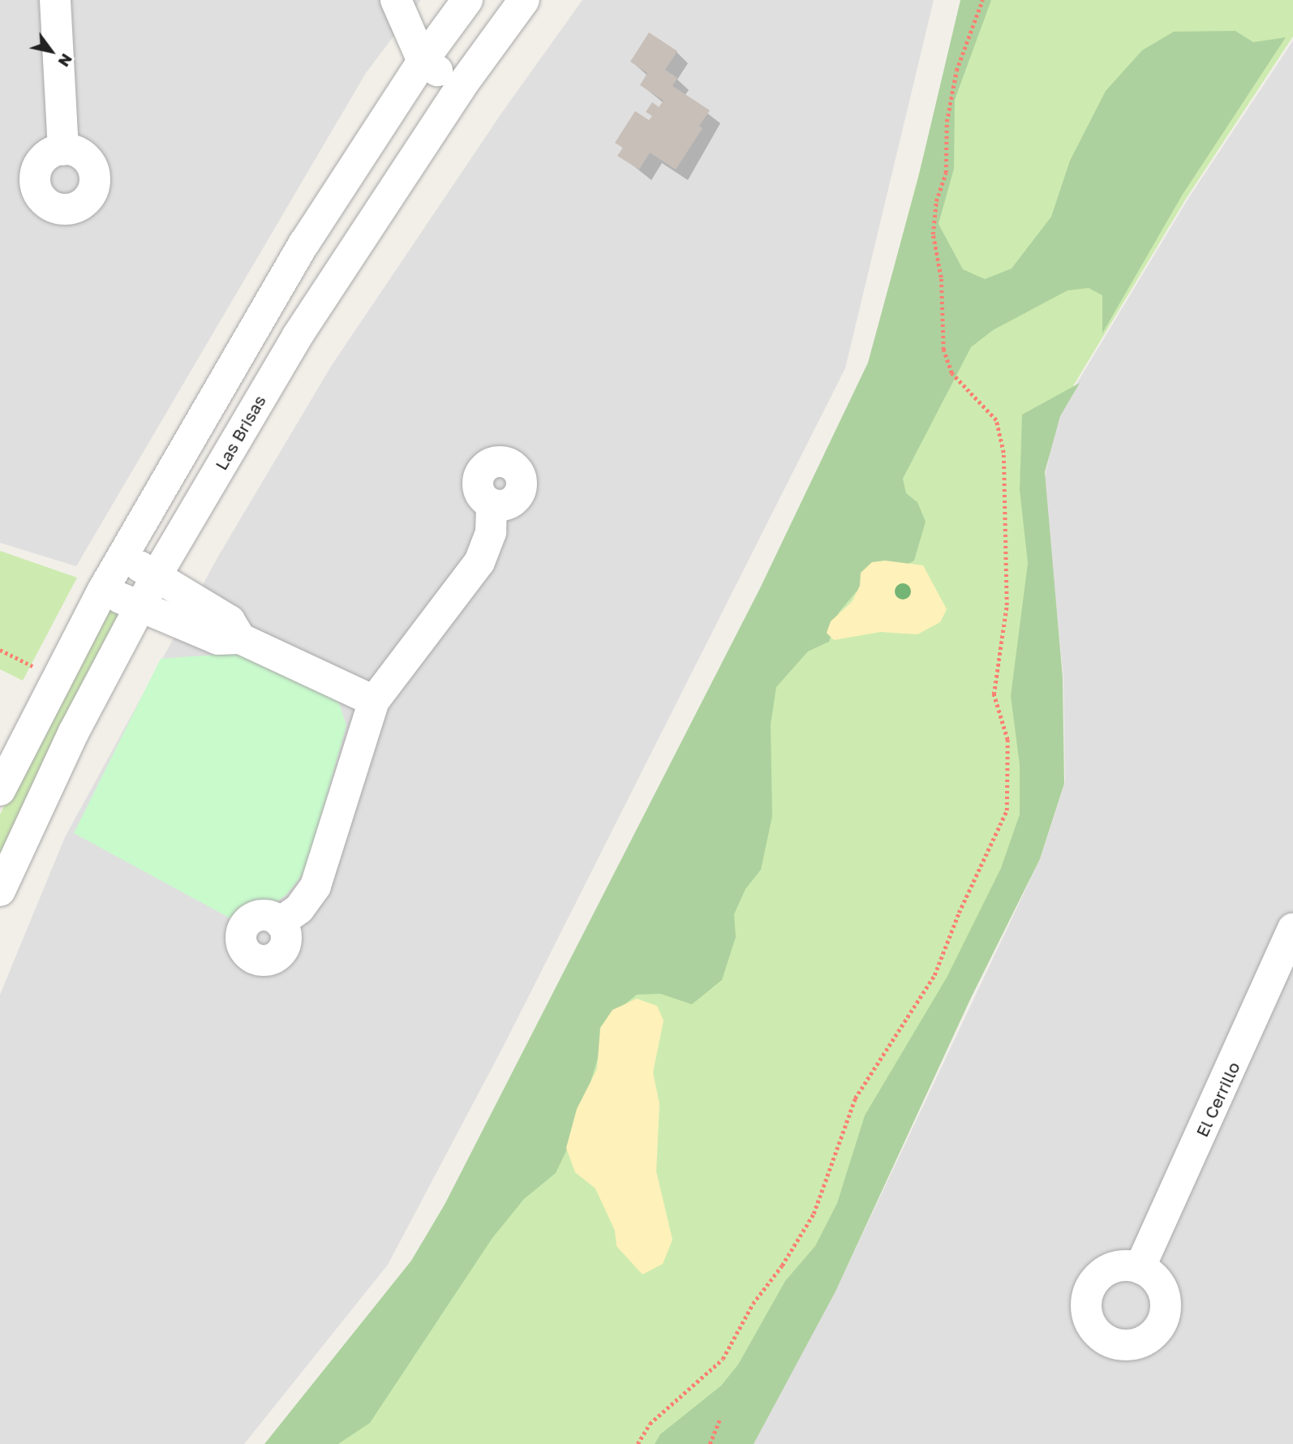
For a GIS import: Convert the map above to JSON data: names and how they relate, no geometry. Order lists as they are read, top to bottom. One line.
{"streets":{"street":["Las Brisas","El Cerrillo"]},"north":"bottom right"}
